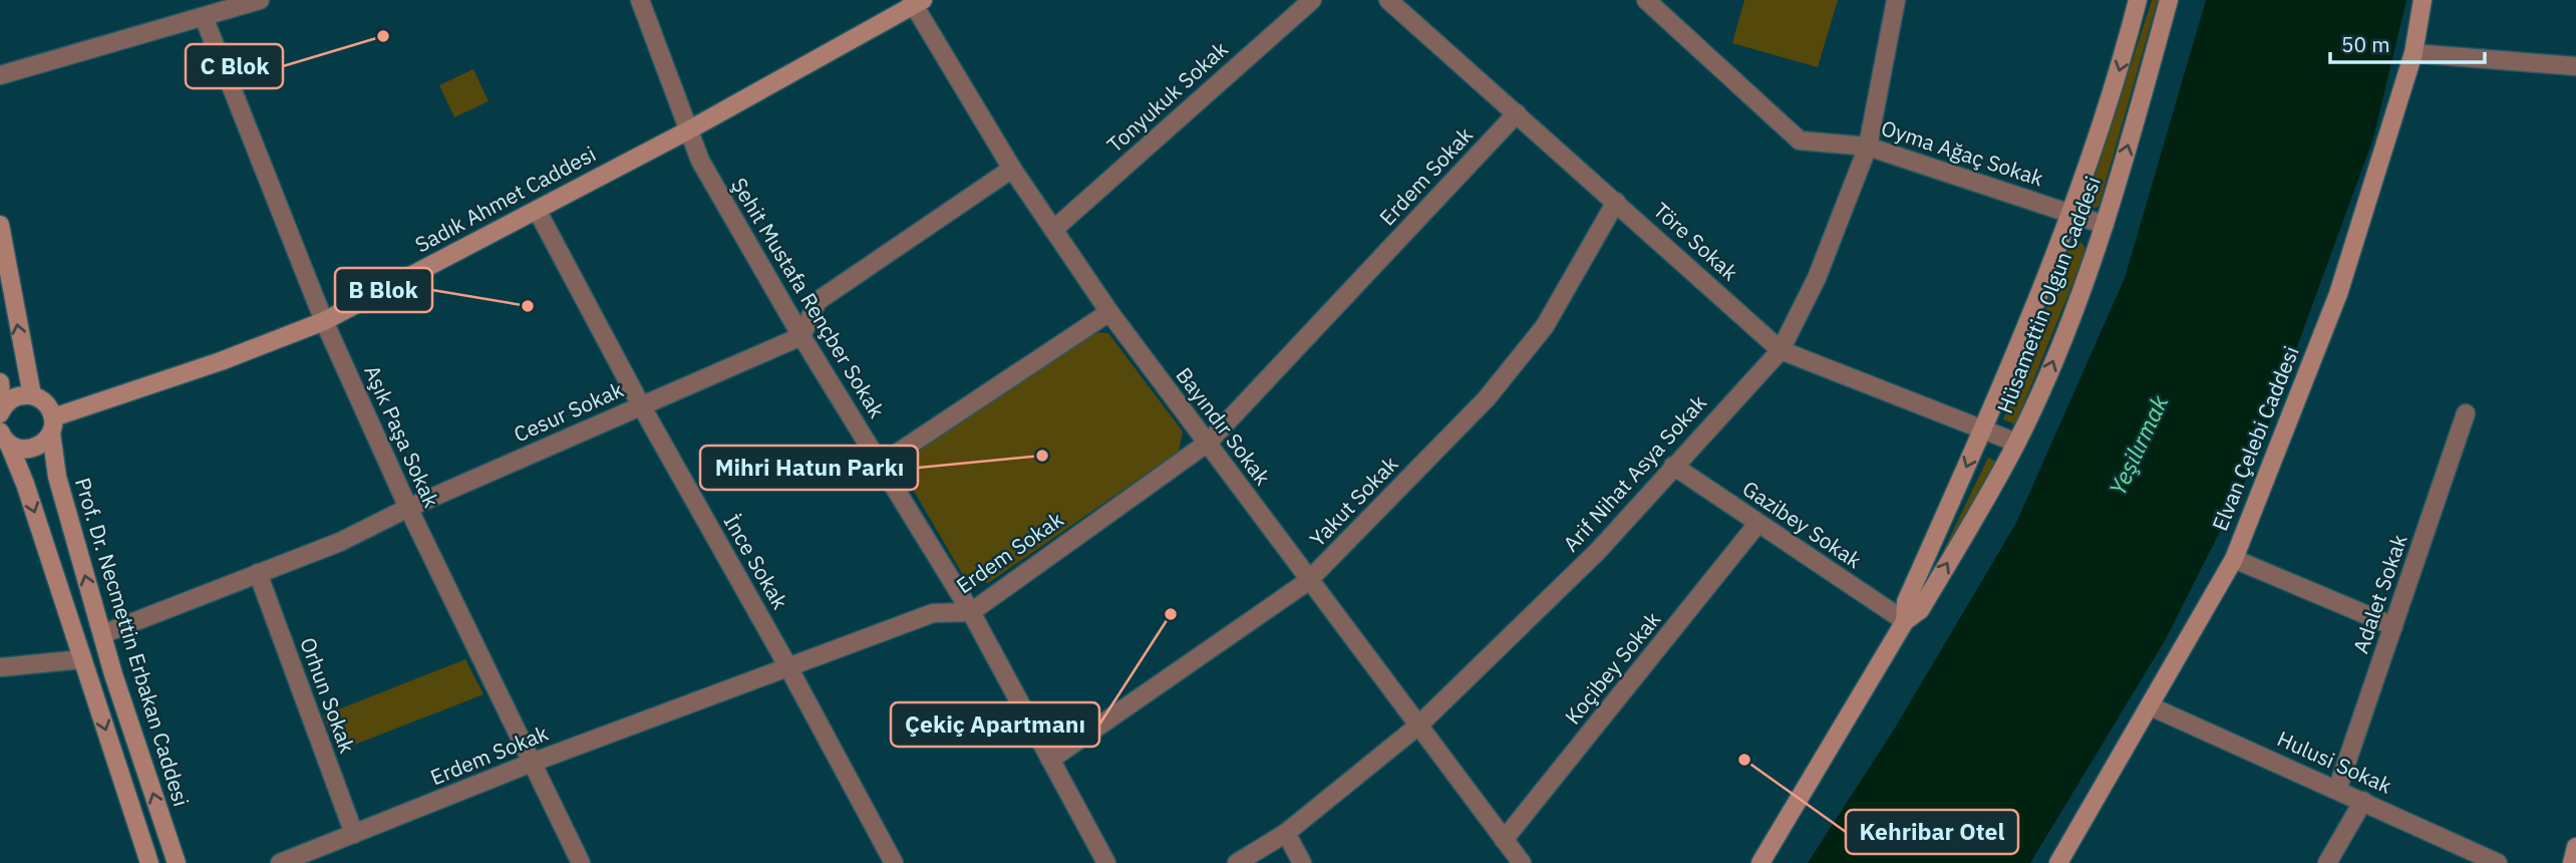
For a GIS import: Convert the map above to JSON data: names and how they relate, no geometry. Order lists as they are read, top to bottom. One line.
{"streets":{"street":["Tonyukuk Sokak","Oyma Ağaç Sokak","Erdem Sokak","Sadık Ahmet Caddesi","Töre Sokak","Hüsamettin Olgun Caddesi","Şehit Mustafa Rençber Sokak","Cesur Sokak","Bayındır Sokak","Aşık Paşa Sokak","Elvan Çelebi Caddesi","Arif Nihat Asya Sokak","Yakut Sokak","Gazibey Sokak","İnce Sokak","Adalet Sokak","Prof. Dr. Necmettin Erbakan Caddesi","Koçibey Sokak","Orhun Sokak","Hulusi Sokak"]},"crossings":[["Tonyukuk Sokak","Bayındır Sokak"],["Oyma Ağaç Sokak","Hüsamettin Olgun Caddesi"],["Oyma Ağaç Sokak","Arif Nihat Asya Sokak"],["Erdem Sokak","Töre Sokak"],["Erdem Sokak","Şehit Mustafa Rençber Sokak"],["Erdem Sokak","Bayındır Sokak"],["Erdem Sokak","Aşık Paşa Sokak"],["Erdem Sokak","İnce Sokak"],["Erdem Sokak","Orhun Sokak"],["Sadık Ahmet Caddesi","Şehit Mustafa Rençber Sokak"],["Sadık Ahmet Caddesi","Bayındır Sokak"],["Sadık Ahmet Caddesi","Aşık Paşa Sokak"],["Sadık Ahmet Caddesi","İnce Sokak"],["Sadık Ahmet Caddesi","Prof. Dr. Necmettin Erbakan Caddesi"],["Töre Sokak","Hüsamettin Olgun Caddesi"],["Töre Sokak","Arif Nihat Asya Sokak"],["Töre Sokak","Yakut Sokak"],["Hüsamettin Olgun Caddesi","Gazibey Sokak"],["Şehit Mustafa Rençber Sokak","Cesur Sokak"],["Şehit Mustafa Rençber Sokak","Yakut Sokak"],["Cesur Sokak","Aşık Paşa Sokak"],["Cesur Sokak","İnce Sokak"],["Cesur Sokak","Prof. Dr. Necmettin Erbakan Caddesi"],["Cesur Sokak","Orhun Sokak"],["Bayındır Sokak","Arif Nihat Asya Sokak"],["Bayındır Sokak","Yakut Sokak"],["Bayındır Sokak","Koçibey Sokak"],["Elvan Çelebi Caddesi","Hulusi Sokak"],["Arif Nihat Asya Sokak","Gazibey Sokak"],["Gazibey Sokak","Koçibey Sokak"],["Adalet Sokak","Hulusi Sokak"]],"water":["Yeşilırmak"],"places":["C Blok","B Blok","Mihri Hatun Parkı","Çekiç Apartmanı","Kehribar Otel"],"scale_bar":"50 m"}
